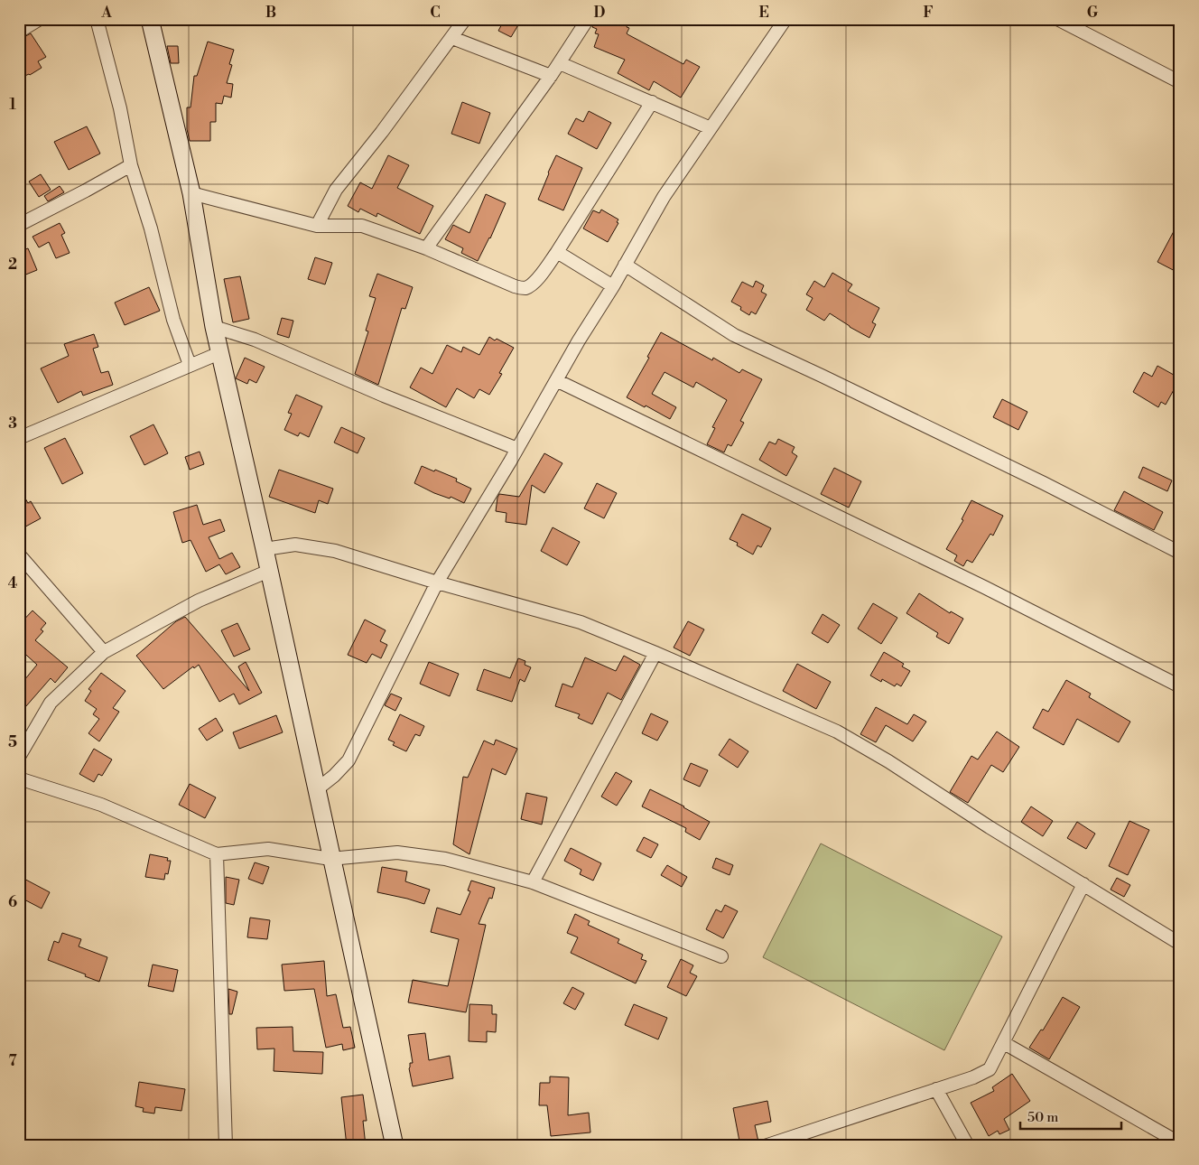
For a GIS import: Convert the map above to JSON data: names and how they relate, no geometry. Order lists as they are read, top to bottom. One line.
{"scale_bar":"50 m","grid":{"columns":["A","B","C","D","E","F","G"],"rows":["1","2","3","4","5","6","7"]}}
